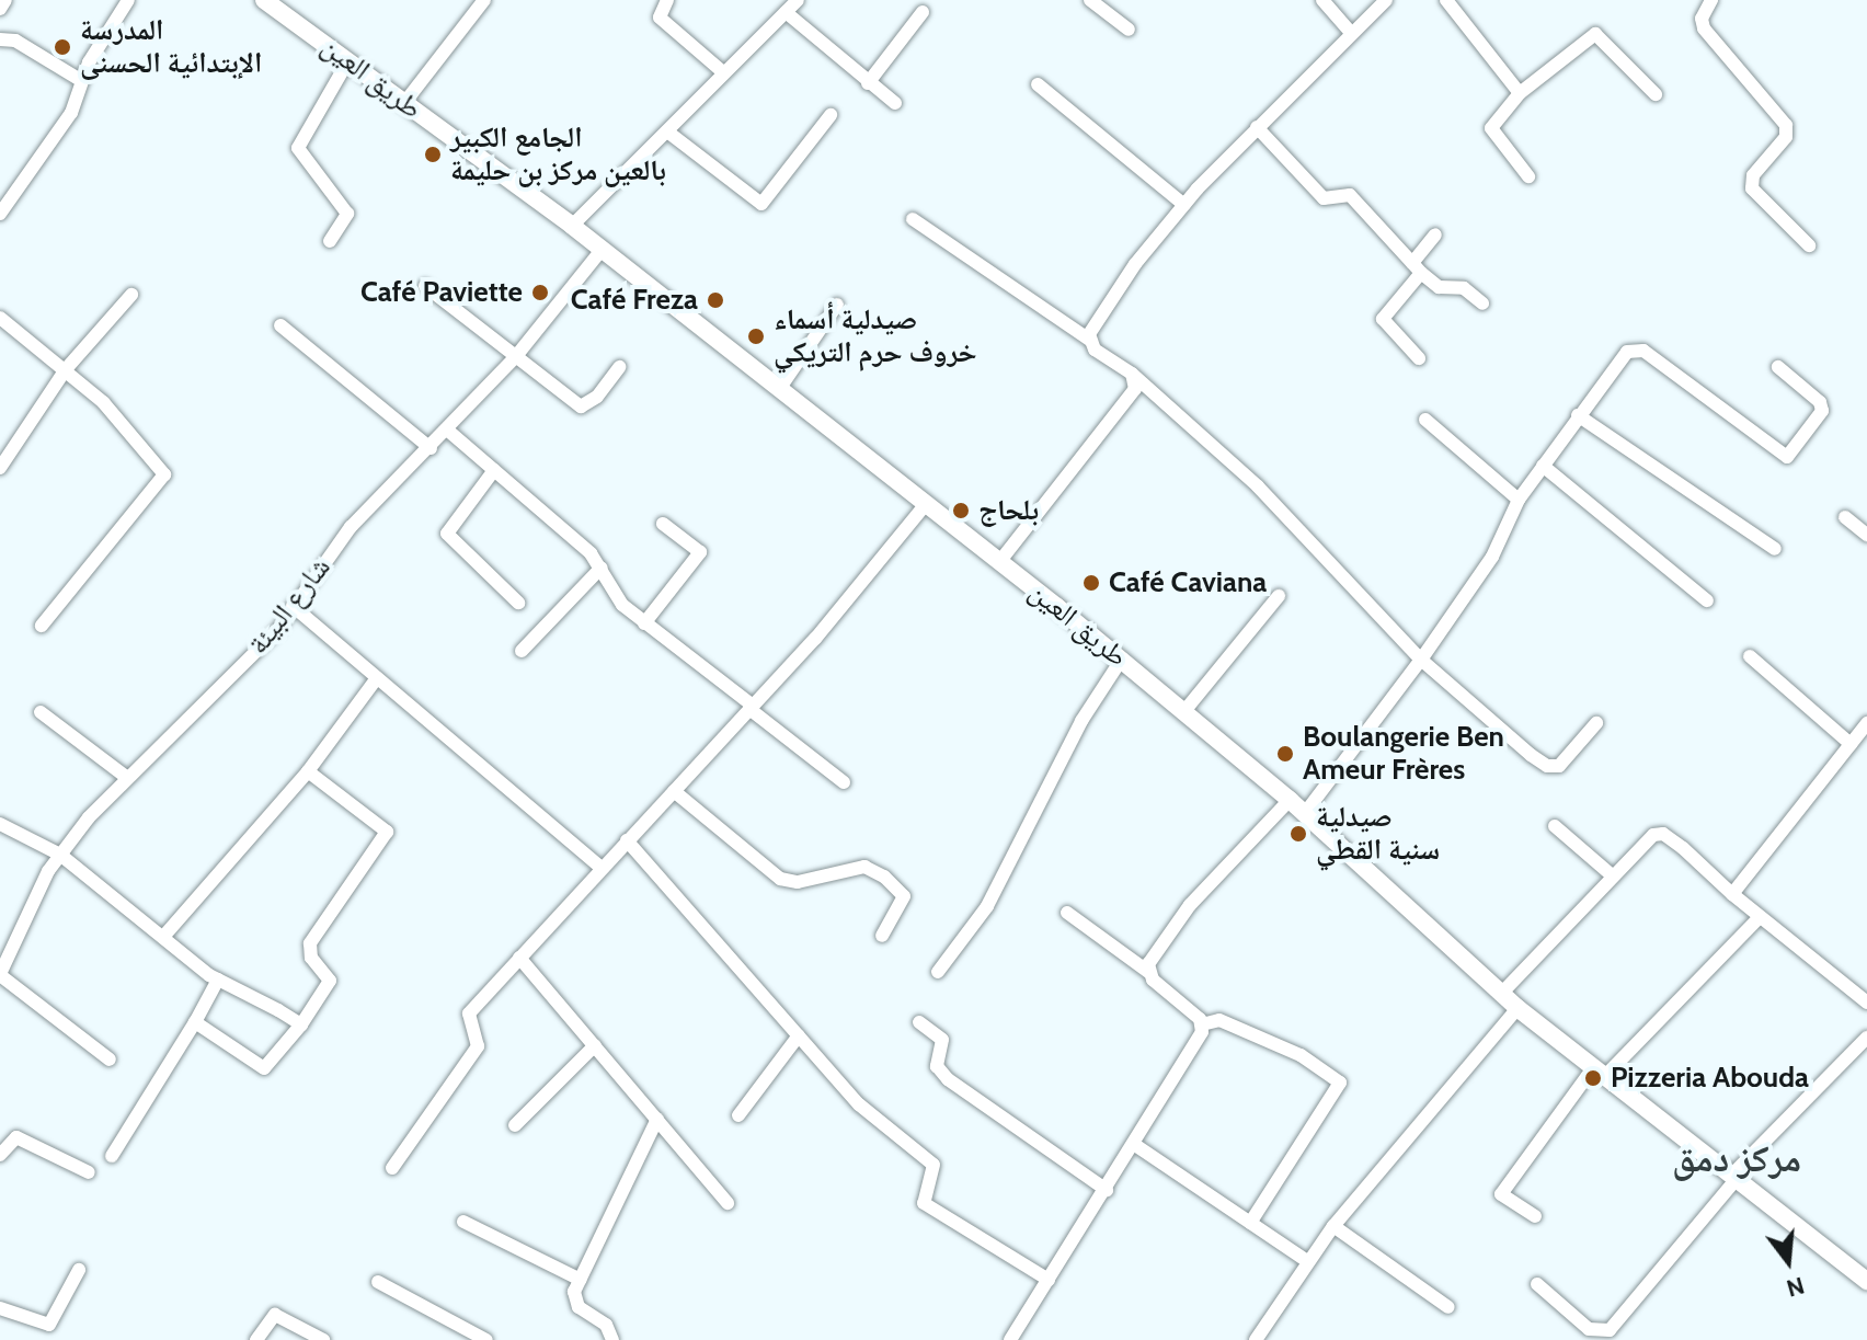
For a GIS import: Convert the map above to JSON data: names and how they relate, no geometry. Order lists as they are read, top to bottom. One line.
{"streets":{"main road":["طريق العين"],"street":["شارع البيئة"]},"crossings":[["طريق العين","شارع البيئة"]],"districts":["مركز دمق"],"places":["المدرسة الإبتدائية الحسنى","الجامع الكبير بالعين مركز بن حليمة","Café Paviette","Café Freza","صيدلية أسماء خروف حرم التريكي","بلحاج","Café Caviana","Boulangerie Ben Ameur Frères","صيدلية سنية القطي","Pizzeria Abouda"],"north":"bottom"}
